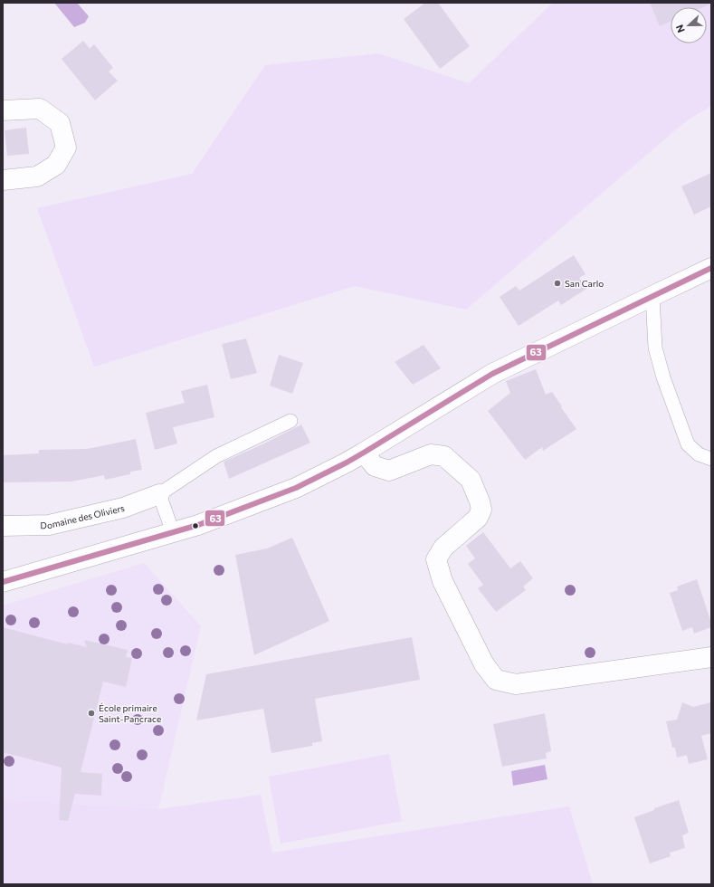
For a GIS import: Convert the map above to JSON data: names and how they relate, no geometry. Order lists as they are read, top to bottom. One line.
{"streets":{"street":["Domaine des Oliviers"]},"places":["San Carlo","École primaire Saint-Pancrace"],"lines":["transit line 63"],"north":"left"}
